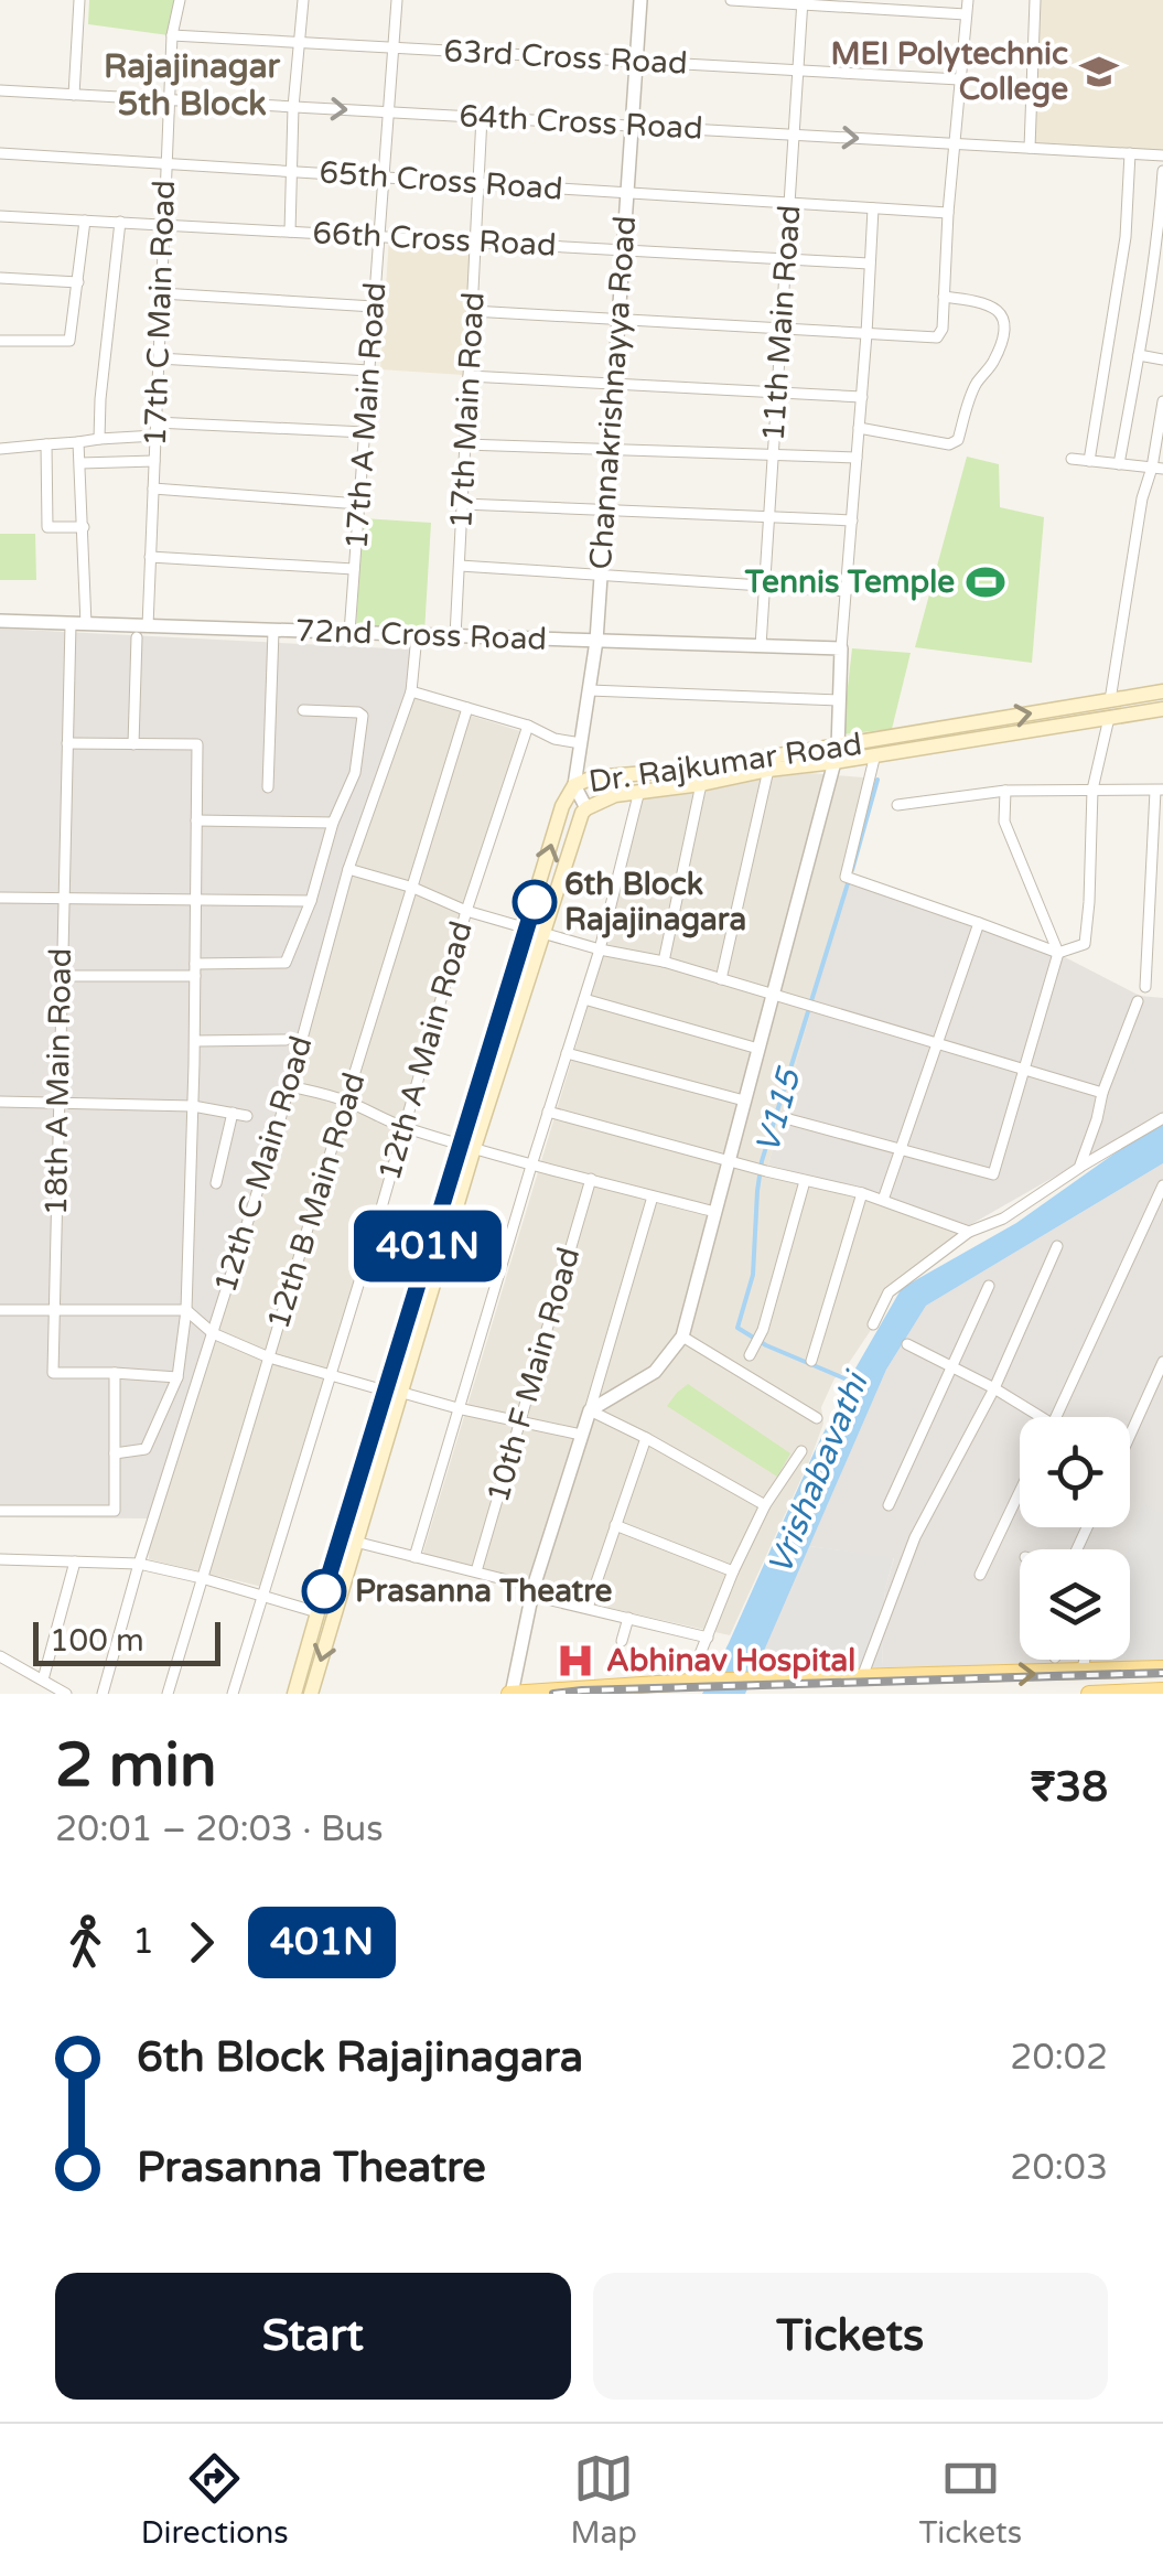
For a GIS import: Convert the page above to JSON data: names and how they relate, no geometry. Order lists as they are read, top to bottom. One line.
{"streets":{"main road":["Dr. Rajkumar Road"],"street":["63rd Cross Road","64th Cross Road","65th Cross Road","66th Cross Road","17th C Main Road","11th Main Road","Channakrishnayya Road","17th Main Road","17th A Main Road","72nd Cross Road","12th A Main Road","18th A Main Road","12th C Main Road","12th B Main Road","10th F Main Road"]},"crossings":[["63rd Cross Road","17th C Main Road"],["63rd Cross Road","11th Main Road"],["63rd Cross Road","Channakrishnayya Road"],["63rd Cross Road","17th A Main Road"],["64th Cross Road","17th C Main Road"],["64th Cross Road","11th Main Road"],["64th Cross Road","Channakrishnayya Road"],["64th Cross Road","17th Main Road"],["64th Cross Road","17th A Main Road"],["65th Cross Road","17th C Main Road"],["65th Cross Road","11th Main Road"],["65th Cross Road","Channakrishnayya Road"],["65th Cross Road","17th Main Road"],["65th Cross Road","17th A Main Road"],["66th Cross Road","17th C Main Road"],["66th Cross Road","11th Main Road"],["66th Cross Road","Channakrishnayya Road"],["66th Cross Road","17th Main Road"],["66th Cross Road","17th A Main Road"],["17th C Main Road","72nd Cross Road"],["11th Main Road","72nd Cross Road"],["Channakrishnayya Road","72nd Cross Road"],["Channakrishnayya Road","Dr. Rajkumar Road"],["17th Main Road","72nd Cross Road"],["17th A Main Road","72nd Cross Road"],["72nd Cross Road","18th A Main Road"],["72nd Cross Road","12th C Main Road"]],"districts":["Rajajinagar 5th Block"],"water":["V115","Vrishabavathi"],"places":{"school or university":["MEI Polytechnic College"],"sports":["Tennis Temple"],"other":["6th Block Rajajinagara","Prasanna Theatre"],"hospital":["Abhinav Hospital"]},"lines":["bus line 401N"],"scale_bar":"100 m","page":{"on_map":"401N","scale":"100 m","heading":["2 min","20:01 – 20:03 · Bus","₹38"],"legs":["1","401N"],"list":[{"name":"6th Block Rajajinagara","value":"20:02"},{"name":"Prasanna Theatre","value":"20:03"}],"buttons":["Start","Tickets"],"tabs":["Directions","Map","Tickets"]}}
